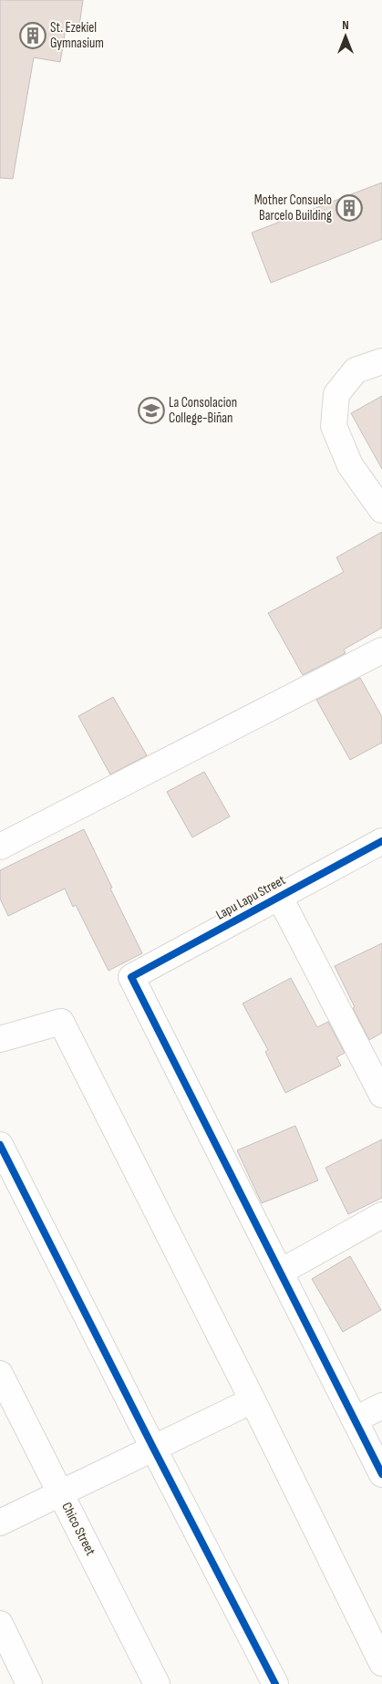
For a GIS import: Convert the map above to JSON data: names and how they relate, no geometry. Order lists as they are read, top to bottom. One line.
{"streets":{"street":["Lapu Lapu Street","Chico Street"]},"places":{"building":["St. Ezekiel Gymnasium","Mother Consuelo Barcelo Building"],"school or university":["La Consolacion College-Biñan"]},"north":"top"}
